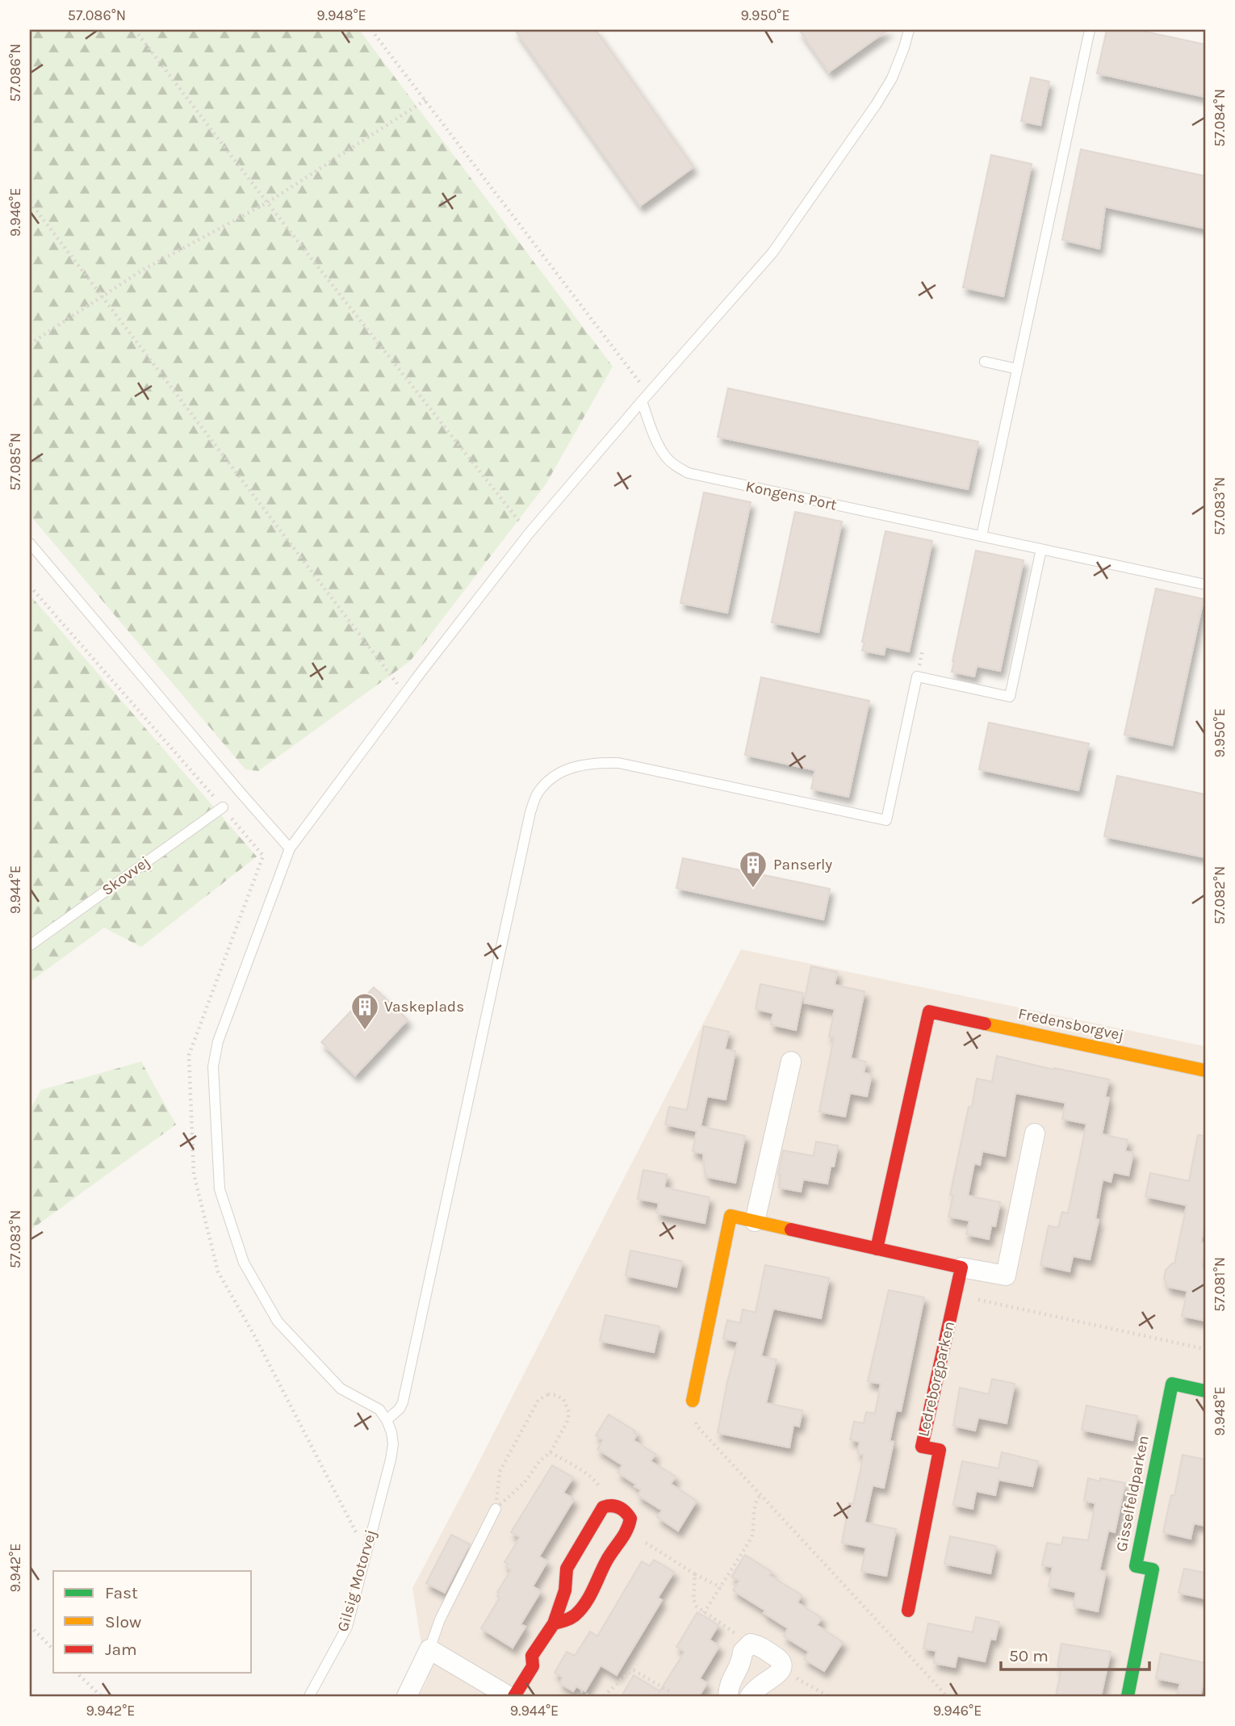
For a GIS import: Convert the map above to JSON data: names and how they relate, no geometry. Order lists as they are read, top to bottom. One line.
{"streets":{"street":["Fredensborgvej","Ledreborgparken","Gisselfeldparken"],"lane":["Kongens Port","Skovvej","Gilsig Motorvej"]},"places":{"building":["Panserly","Vaskeplads"]},"legend":["Fast","Slow","Jam"],"scale_bar":"50 m","coordinates":["57.086°N","9.948°E","9.950°E","57.084°N","9.946°E","57.085°N","57.083°N","9.944°E","57.082°N","57.081°N","9.942°E"]}
